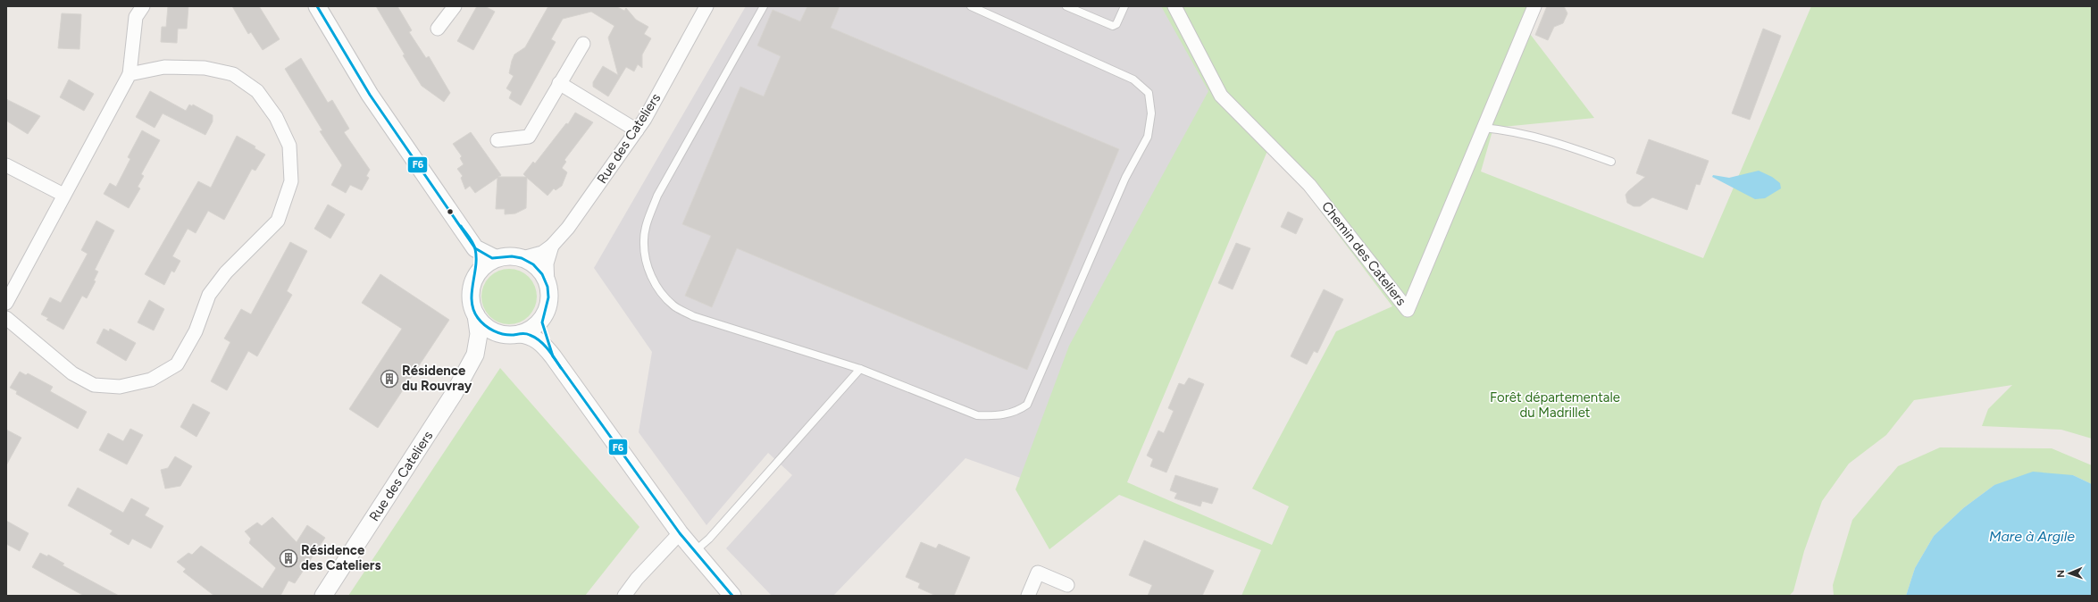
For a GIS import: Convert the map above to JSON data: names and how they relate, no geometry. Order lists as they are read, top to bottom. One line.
{"streets":{"street":["Rue des Cateliers","Chemin des Cateliers"]},"water":["Mare à Argile"],"parks":["Forêt départementale du Madrillet"],"places":{"building":["Résidence du Rouvray","Résidence des Cateliers"]},"lines":["transit line F6"],"north":"left"}
